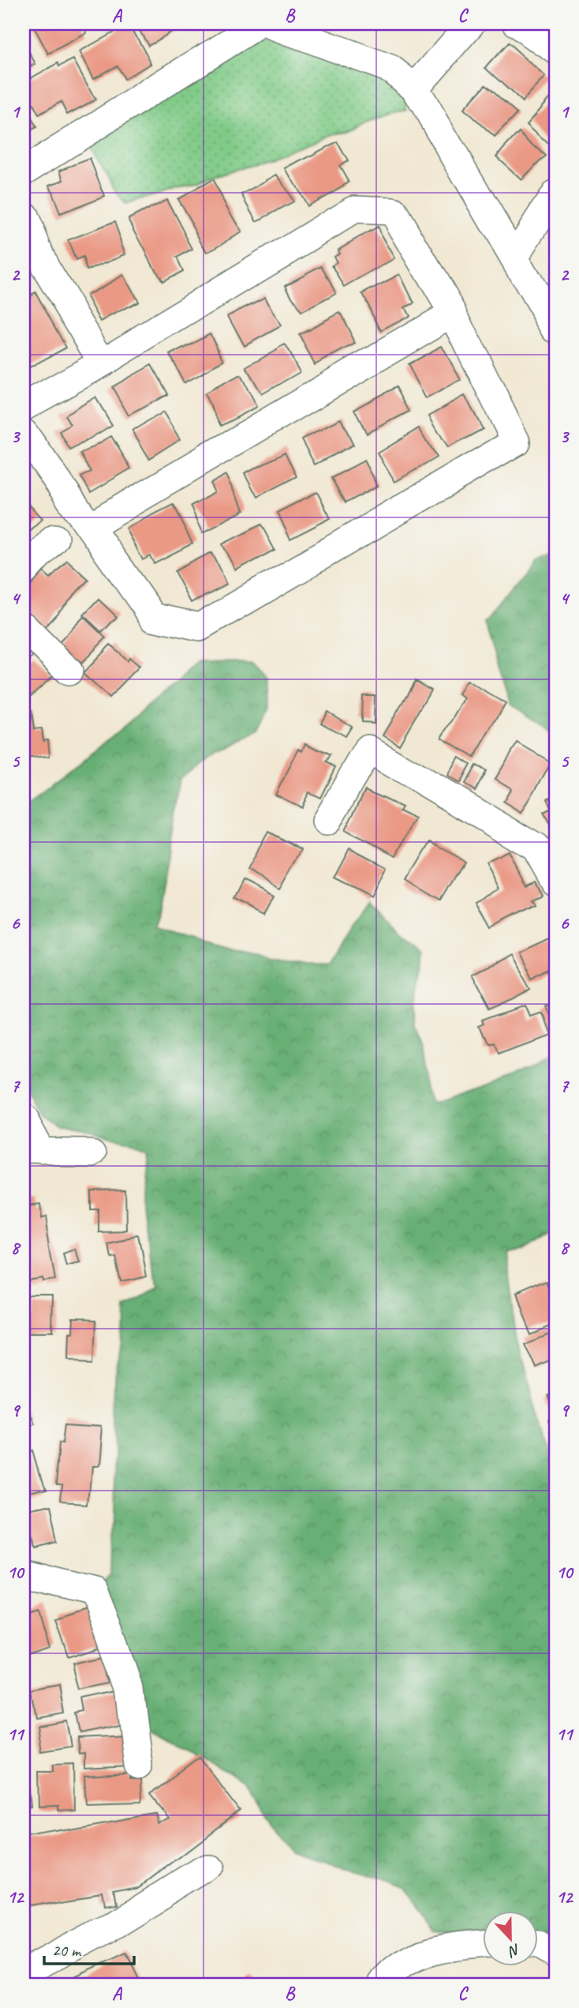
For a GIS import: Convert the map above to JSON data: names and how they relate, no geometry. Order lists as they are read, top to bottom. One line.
{"scale_bar":"20 m","north":"bottom","grid":{"columns":["A","B","C"],"rows":["1","2","3","4","5","6","7","8","9","10","11","12"]}}
